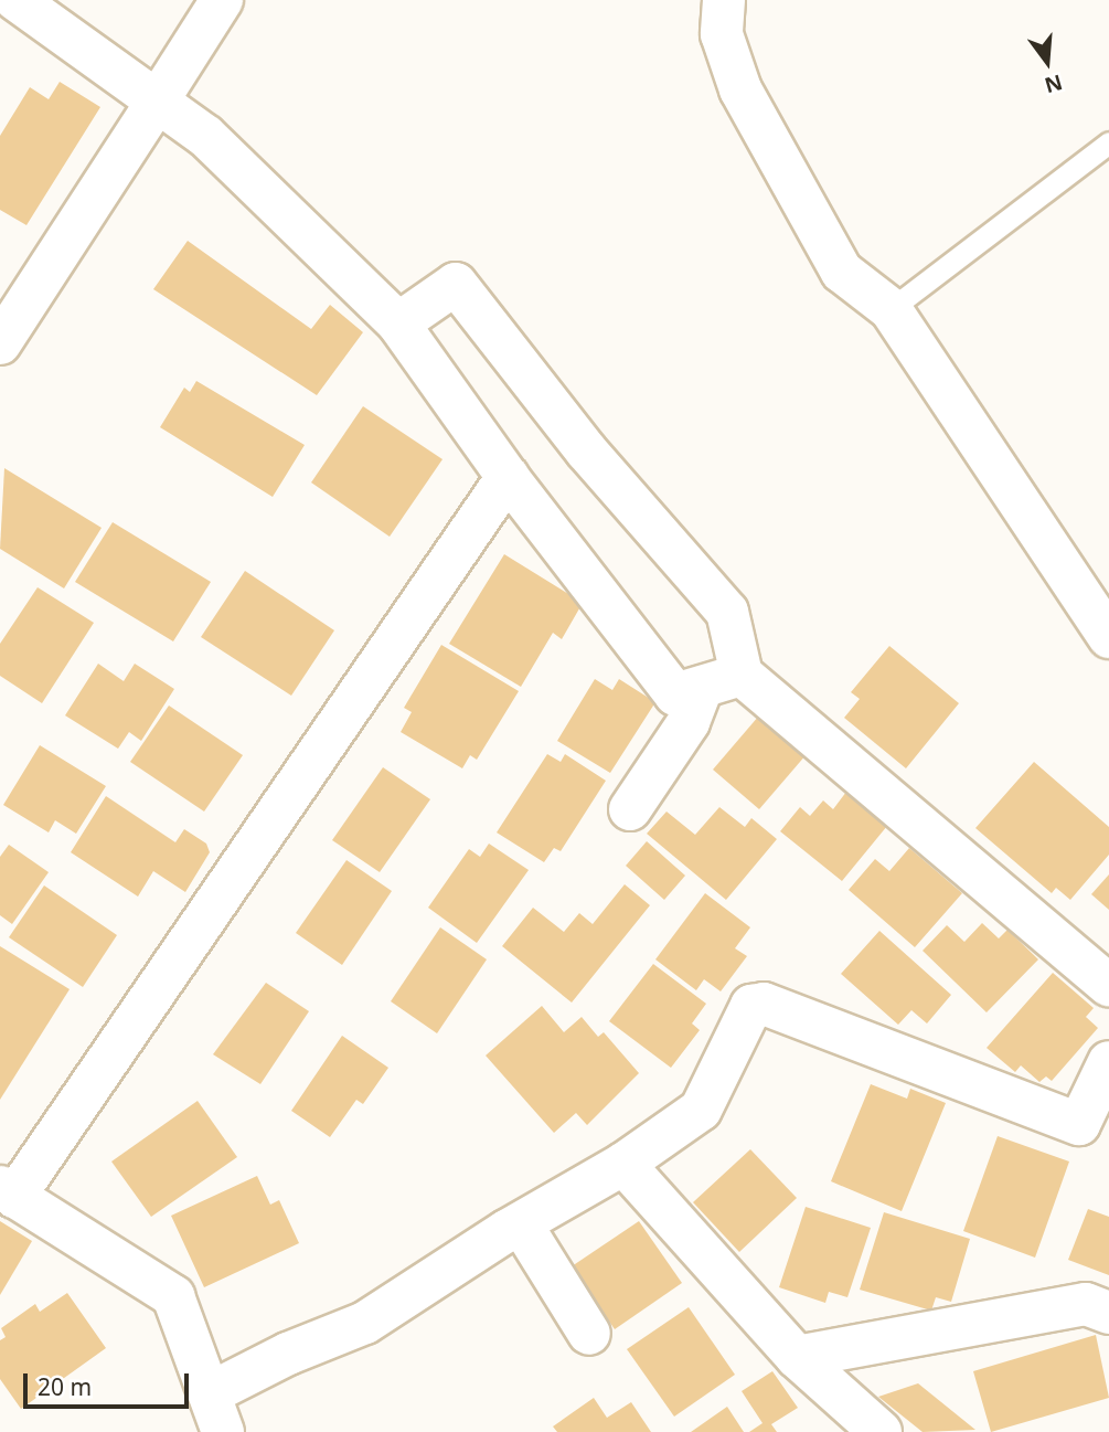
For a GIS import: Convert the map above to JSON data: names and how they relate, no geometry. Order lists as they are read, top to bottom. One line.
{"scale_bar":"20 m","north":"bottom"}
